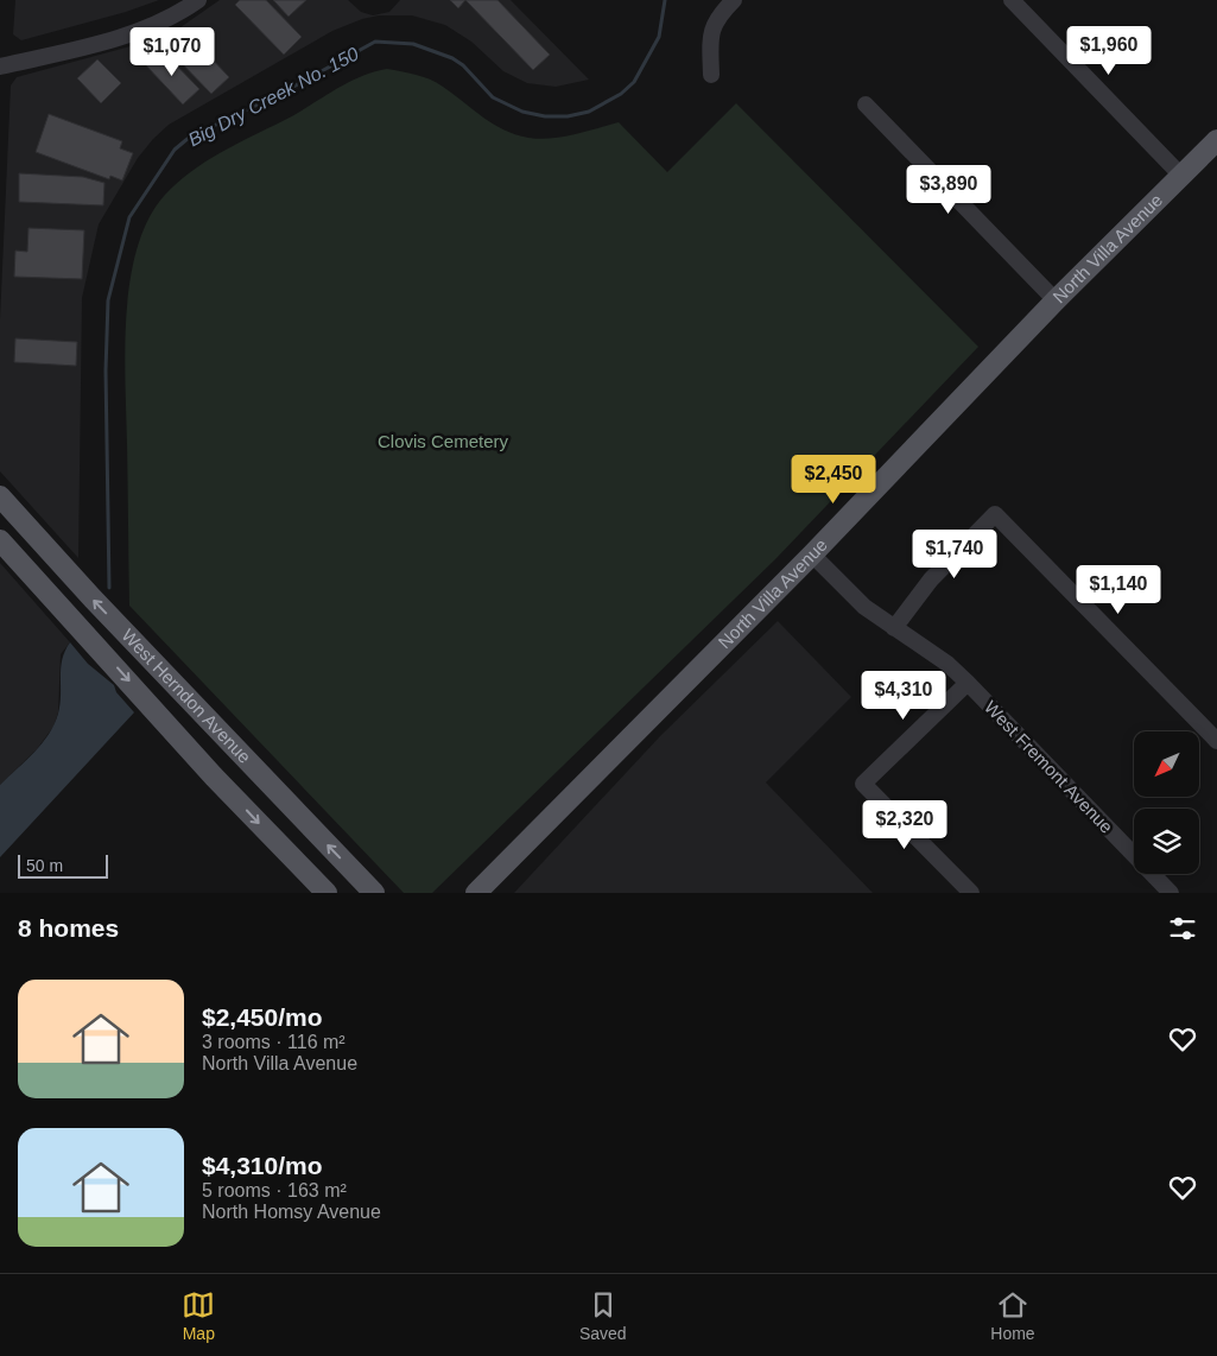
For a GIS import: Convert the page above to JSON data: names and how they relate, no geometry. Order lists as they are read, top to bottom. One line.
{"streets":{"main road":["North Villa Avenue","West Herndon Avenue"],"street":["West Fremont Avenue"]},"crossings":[["North Villa Avenue","West Fremont Avenue"]],"water":["Big Dry Creek No. 150"],"parks":["Clovis Cemetery"],"scale_bar":"50 m","north":"bottom left","page":{"price":["$1,960","$1,070","$3,890","$2,450","$1,740","$1,140","$4,310","$2,320"],"scale":"50 m","heading":"8 homes","list":[{"name":"$2,450/mo","note":"3 rooms · 116 m² · North Villa Avenue"},{"name":"$4,310/mo","note":"5 rooms · 163 m² · North Homsy Avenue"}],"tabs":["Map","Saved","Home"]}}
